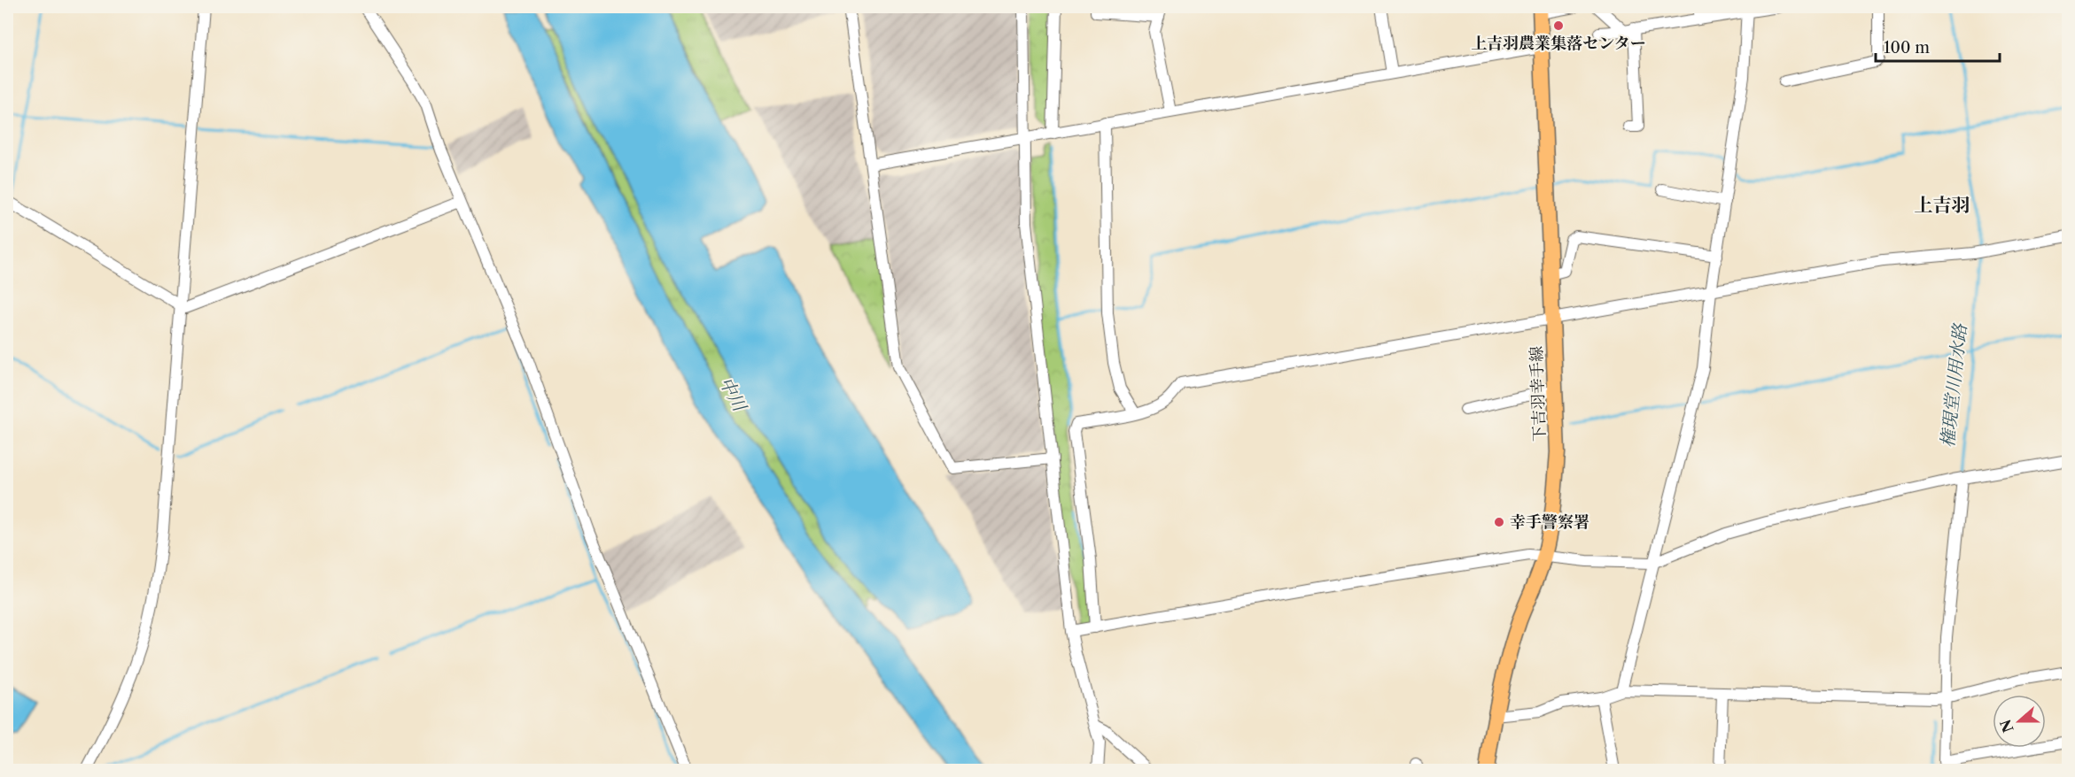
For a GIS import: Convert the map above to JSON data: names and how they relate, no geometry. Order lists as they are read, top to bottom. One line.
{"streets":{"main road":["下吉羽幸手線"]},"districts":["上吉羽"],"water":["権現堂川用水路","中川"],"places":["上吉羽農業集落センター","幸手警察署"],"scale_bar":"100 m","north":"left"}
